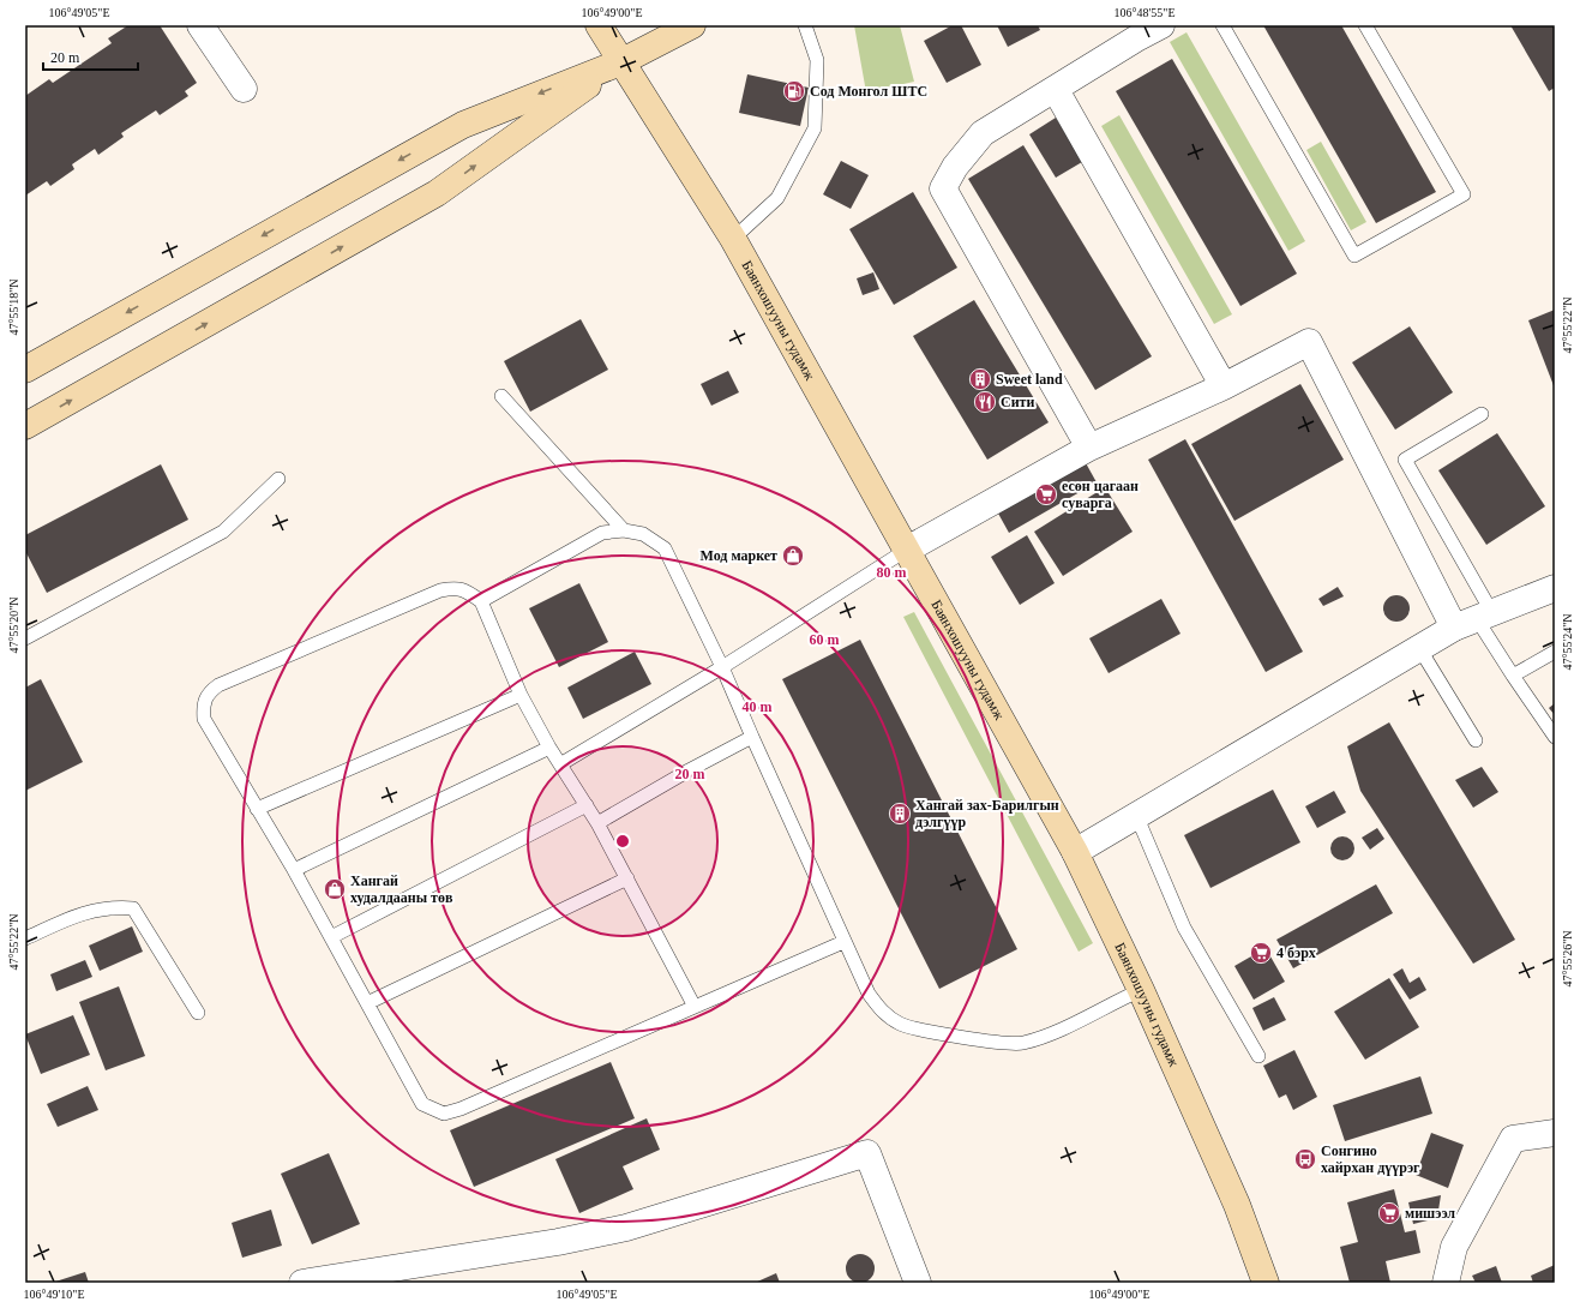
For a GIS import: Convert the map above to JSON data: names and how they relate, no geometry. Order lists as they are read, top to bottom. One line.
{"streets":{"main road":["Баянхошууны гудамж"]},"places":{"fuel station":["Сод Монгол ШТС"],"building":["Sweet land","Хангай зах-Барилгын дэлгүүр"],"restaurant":["Сити"],"supermarket":["есөн цагаан суварга","4 бэрх","мишээл"],"shop":["Мод маркет","Хангай худалдааны төв"],"bus stop":["Сонгино хайрхан дүүрэг"]},"scale_bar":"20 m","coordinates":["106°49'05\"E","106°49'00\"E","106°48'55\"E","47°55'18\"N","47°55'22\"N","47°55'20\"N","47°55'24\"N","47°55'26\"N","106°49'10\"E"],"rings":["80 m","60 m","40 m","20 m"]}
